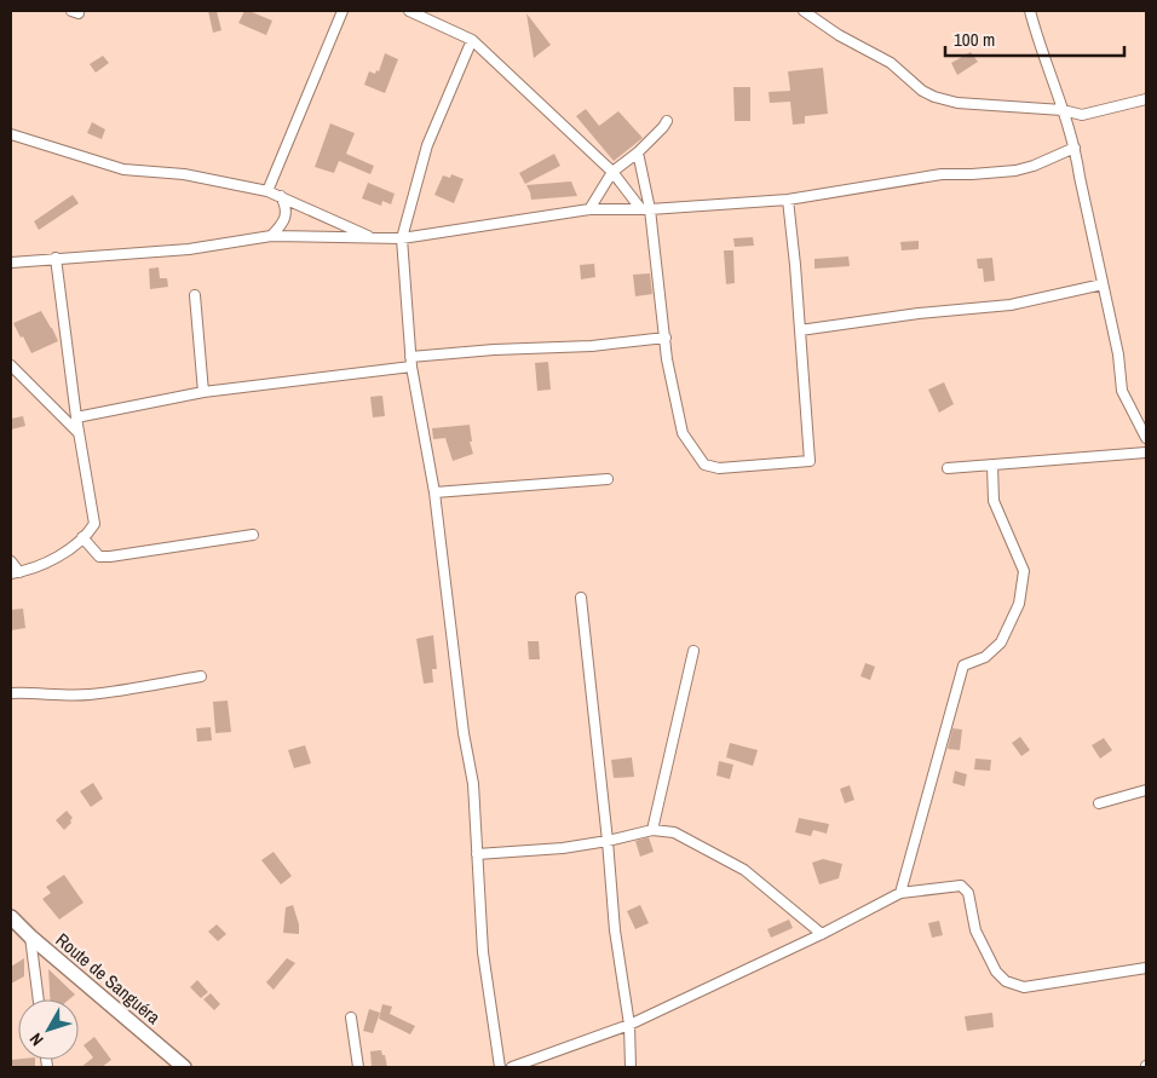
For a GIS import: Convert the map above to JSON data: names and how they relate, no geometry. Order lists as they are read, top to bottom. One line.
{"streets":{"street":["Route de Sanguéra"]},"scale_bar":"100 m","north":"bottom left"}
